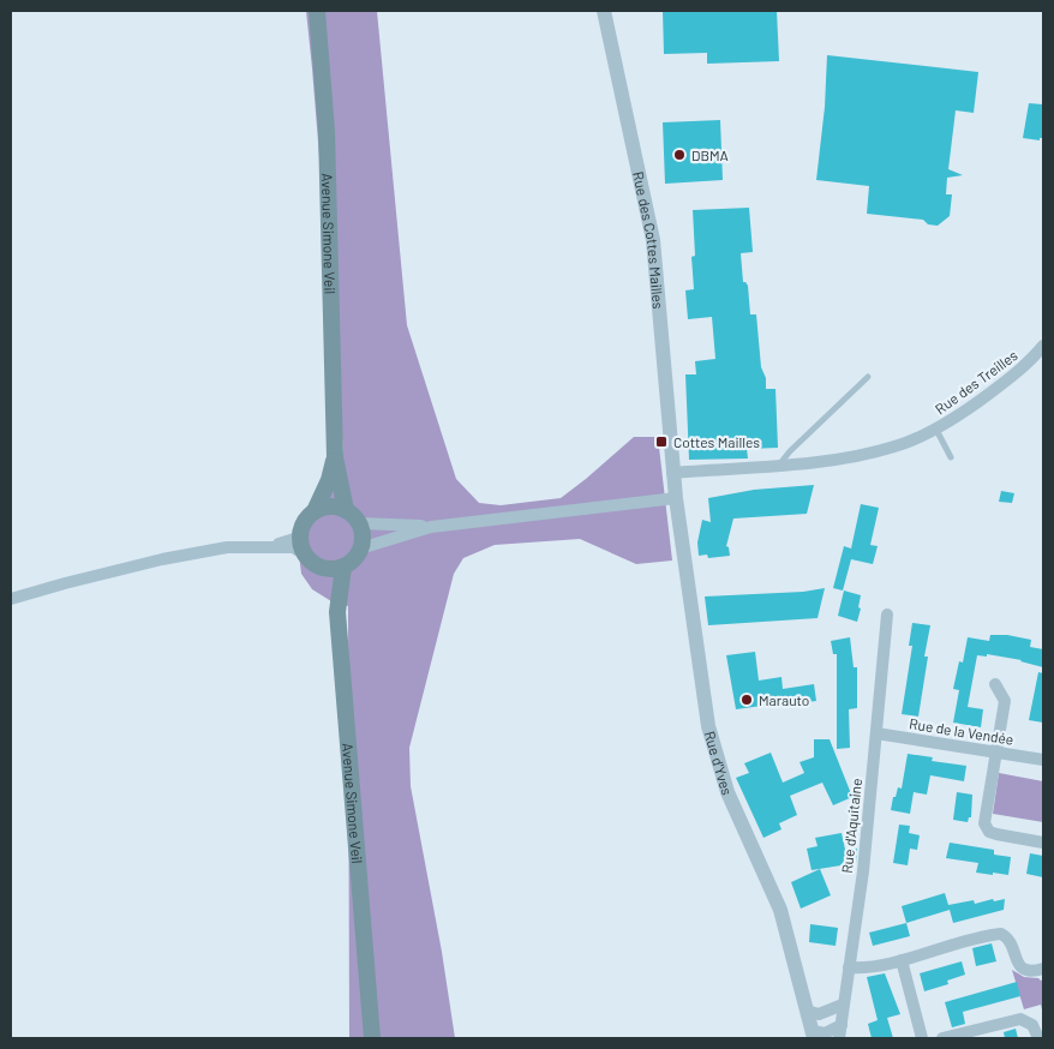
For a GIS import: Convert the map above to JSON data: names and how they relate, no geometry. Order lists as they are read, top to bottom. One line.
{"streets":{"main road":["Avenue Simone Veil"],"street":["Rue des Cottes Mailles","Rue des Treilles","Rue de la Vendée","Rue d'Yves","Rue d'Aquitaine"]},"crossings":[["Rue des Cottes Mailles","Rue des Treilles"],["Rue des Cottes Mailles","Rue d'Yves"],["Rue des Treilles","Rue d'Yves"],["Rue de la Vendée","Rue d'Aquitaine"]],"places":{"other":["DBMA","Marauto"],"transit":["Cottes Mailles"]}}
